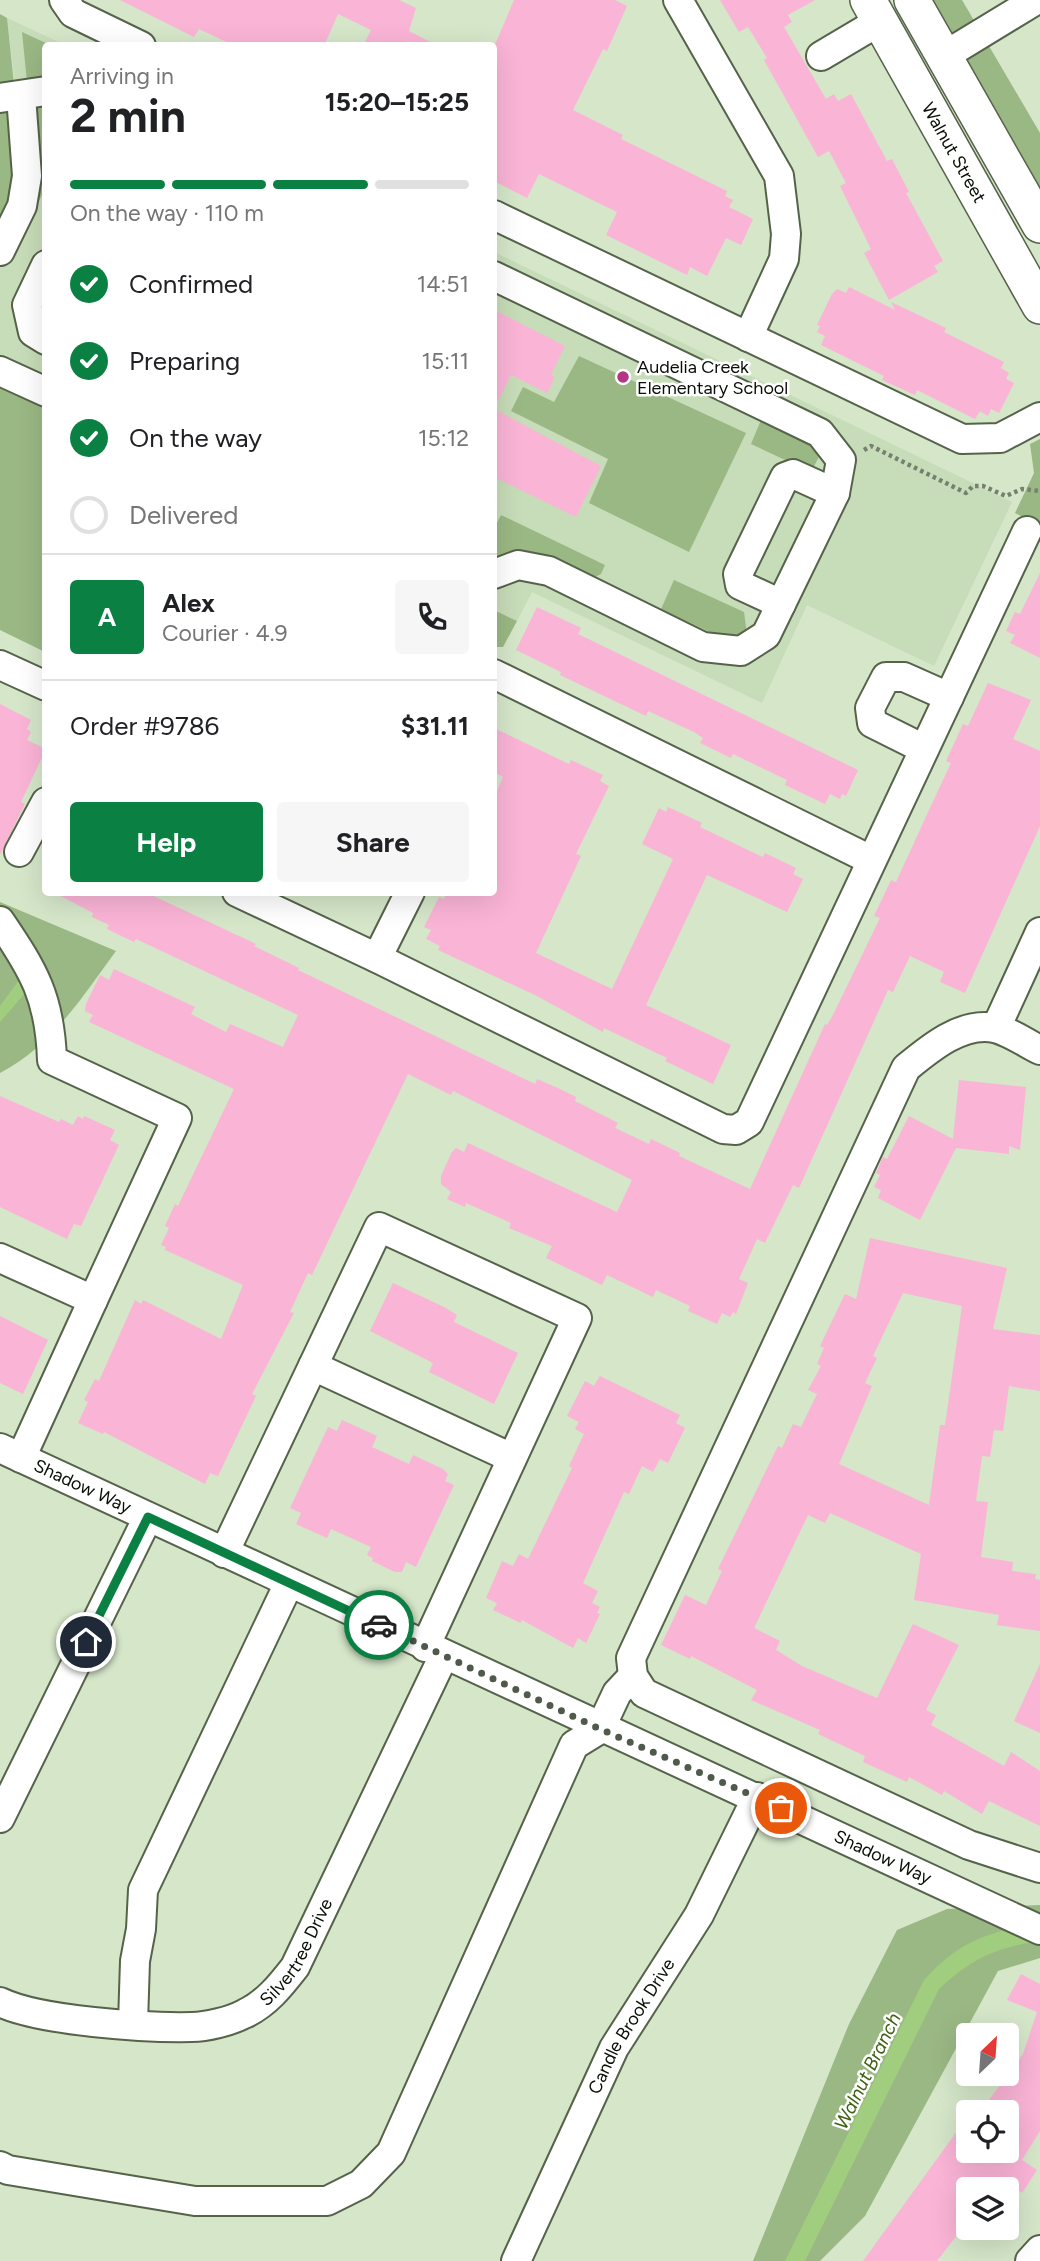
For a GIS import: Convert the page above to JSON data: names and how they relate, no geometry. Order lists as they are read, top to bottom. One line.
{"streets":{"main road":["Walnut Street"],"street":["Shadow Way","Silvertree Drive","Candle Brook Drive"]},"crossings":[["Shadow Way","Silvertree Drive"],["Shadow Way","Candle Brook Drive"]],"water":["Walnut Branch"],"places":["Audelia Creek Elementary School"],"north":"top right","page":{"heading":["2 min","Arriving in","15:20–15:25"],"panel":["Alex","Courier · 4.9","Order #9786","$31.11"],"bar":"On the way · 110 m","list":[["Confirmed","14:51"],["Preparing","15:11"],["On the way","15:12"],"Delivered"],"round":"A","buttons":["Help","Share"]}}
